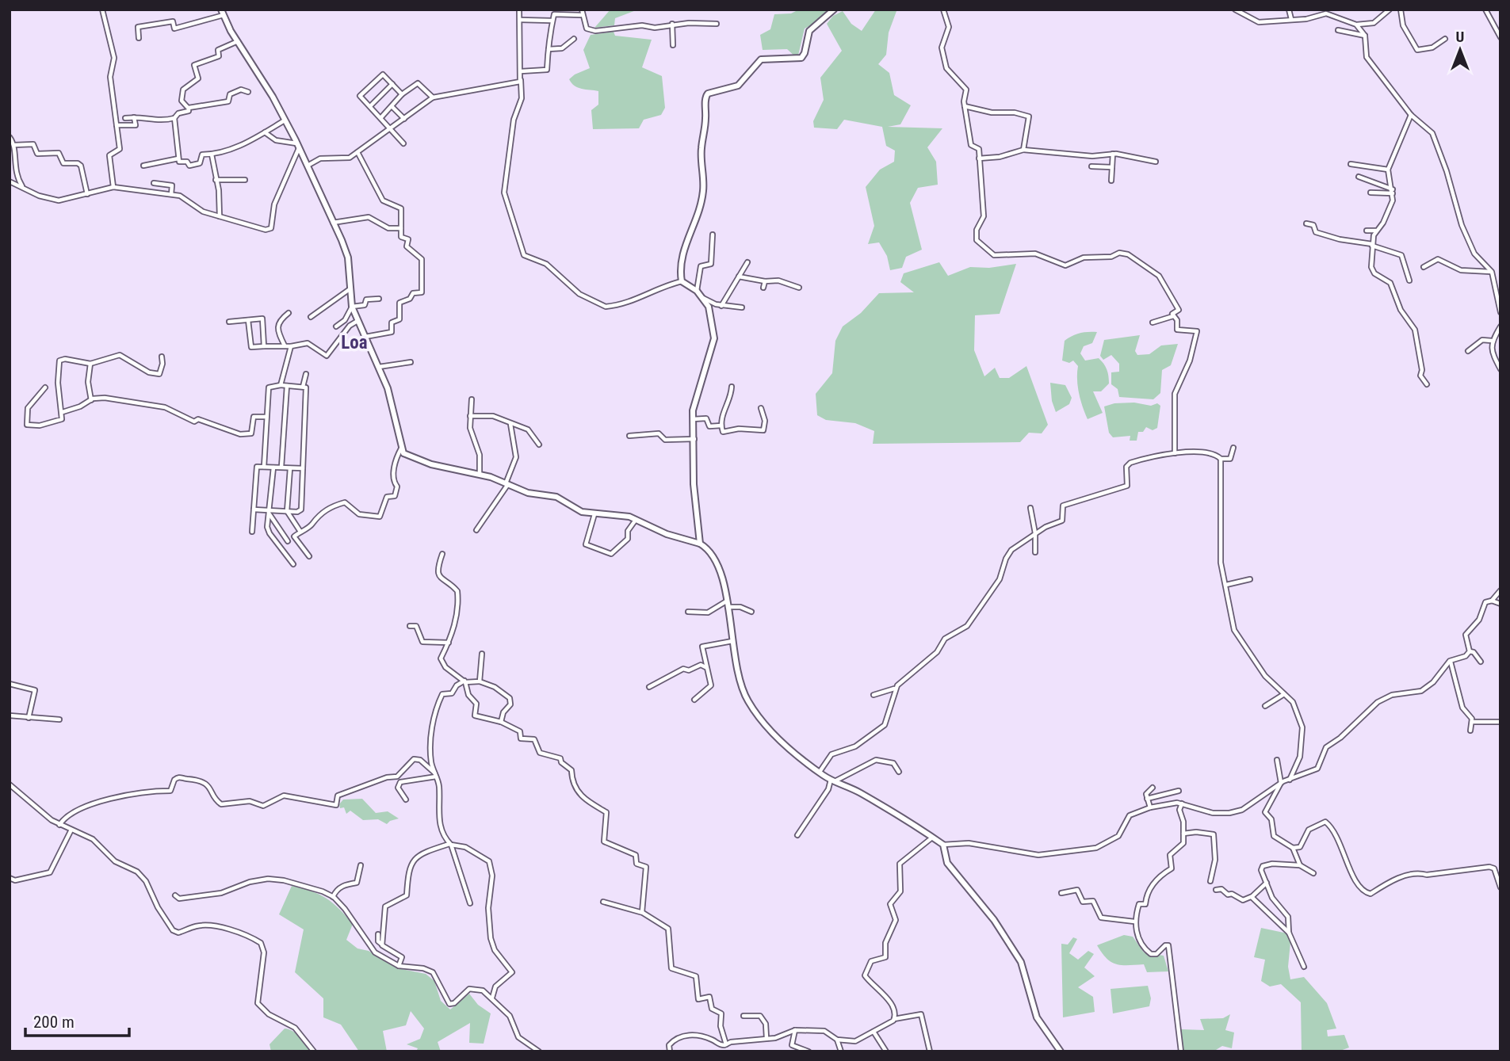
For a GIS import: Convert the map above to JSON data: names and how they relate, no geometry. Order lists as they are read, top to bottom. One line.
{"districts":["Loa"],"scale_bar":"200 m","north":"top"}
